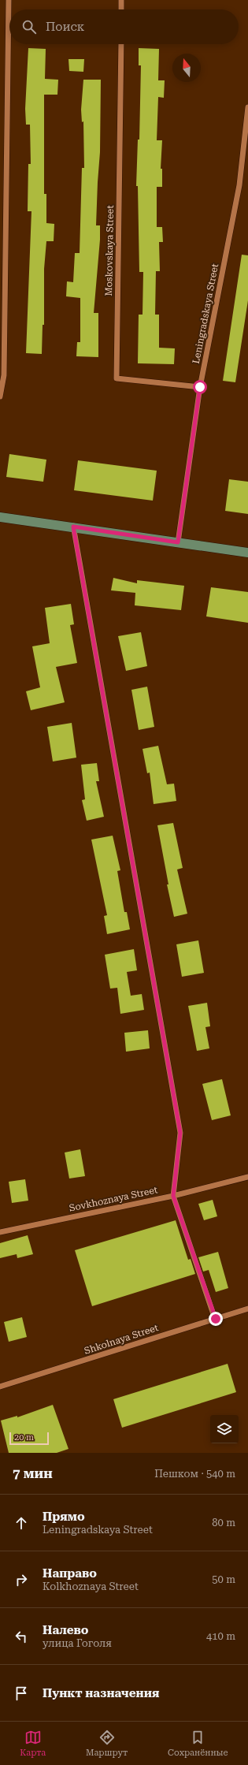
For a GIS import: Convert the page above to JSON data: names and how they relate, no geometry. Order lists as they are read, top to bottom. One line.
{"streets":{"street":["Moskovskaya Street","Leningradskaya Street","Sovkhoznaya Street","Shkolnaya Street"]},"crossings":[["Moskovskaya Street","Leningradskaya Street"]],"scale_bar":"20 m","north":"top","page":{"search":"Поиск","scale":"20 m","heading":["7 мин","Пешком · 540 m"],"list":[["Прямо","Leningradskaya Street","80 m"],["Направо","Kolkhoznaya Street","50 m"],["Налево","улица Гоголя","410 m"],"Пункт назначения"],"nav":["Карта","Маршрут","Сохранённые"]}}
